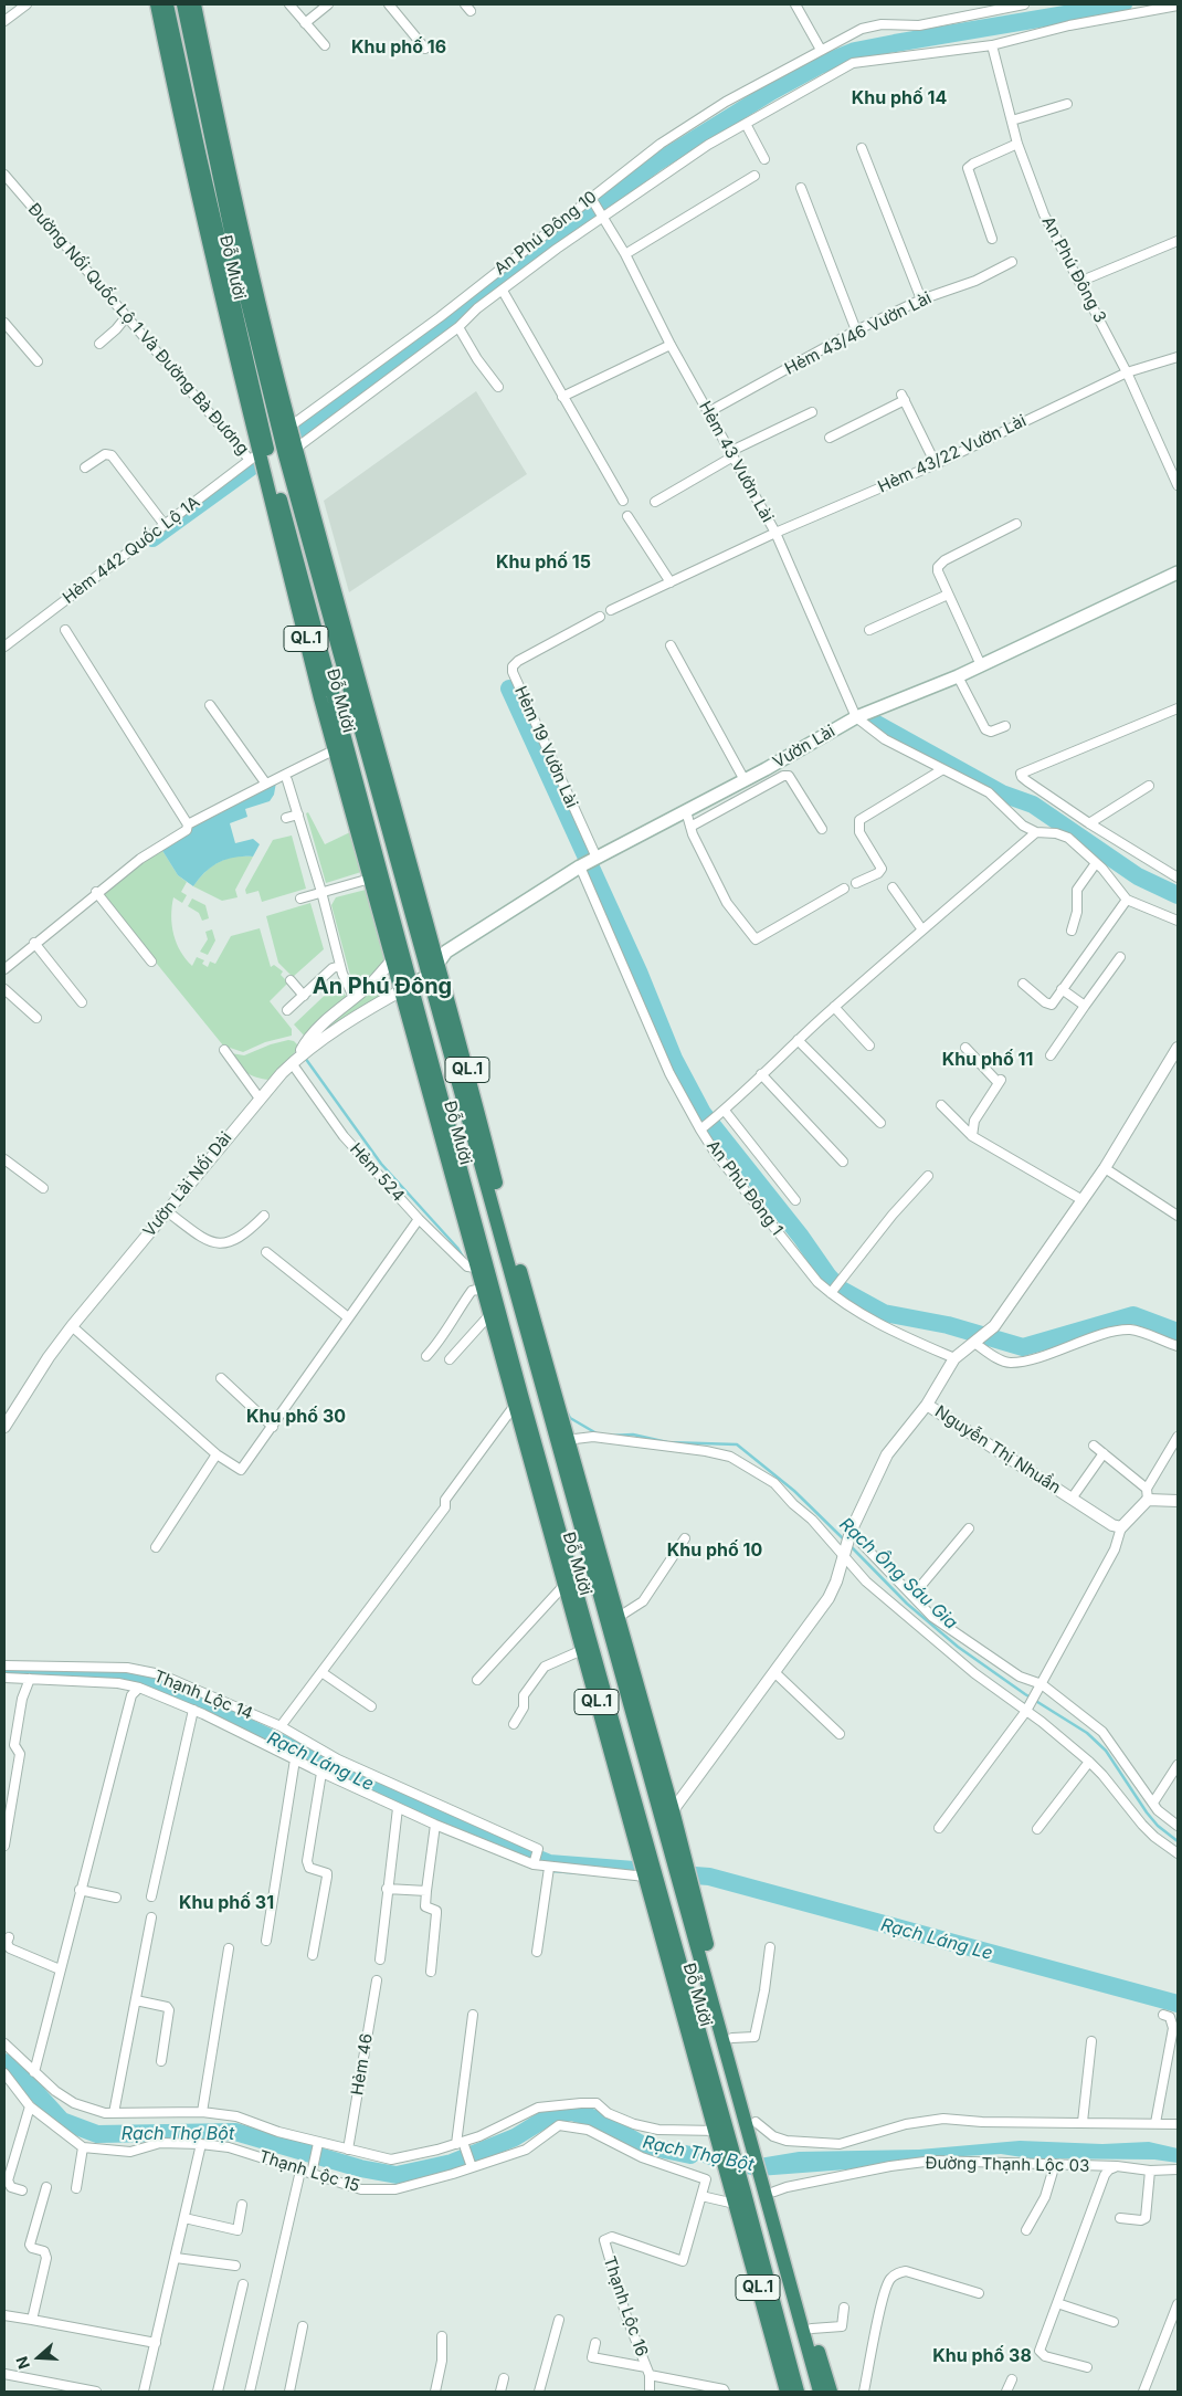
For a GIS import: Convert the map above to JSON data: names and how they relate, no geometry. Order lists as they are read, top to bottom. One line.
{"streets":{"highway":["Đỗ Mười","QL.1"],"main road":["Vườn Lài"],"street":["An Phú Đông 10","An Phú Đông 3","Đường Nối Quốc Lộ 1 Và Đường Bà Đương","Hẻm 43/46 Vườn Lài","Hẻm 43/22 Vườn Lài","Hẻm 43 Vườn Lài","Hẻm 442 Quốc Lộ 1A","Hẻm 19 Vườn Lài","Hẻm 524","Vườn Lài Nối Dài","An Phú Đông 1","Nguyễn Thị Nhuần","Thạnh Lộc 14","Hẻm 46","Đường Thạnh Lộc 03","Thạnh Lộc 15","Thạnh Lộc 16"]},"crossings":[["An Phú Đông 10","Đỗ Mười"],["An Phú Đông 10","Hẻm 43 Vườn Lài"],["Đỗ Mười","Đường Nối Quốc Lộ 1 Và Đường Bà Đương"],["Đỗ Mười","Hẻm 442 Quốc Lộ 1A"],["Đỗ Mười","QL.1"],["Đỗ Mười","Vườn Lài"],["Đỗ Mười","Hẻm 524"],["Đỗ Mười","Vườn Lài Nối Dài"],["Đỗ Mười","Nguyễn Thị Nhuần"],["Đỗ Mười","Thạnh Lộc 14"],["Đỗ Mười","Thạnh Lộc 15"],["An Phú Đông 3","Hẻm 43/22 Vườn Lài"],["Đường Nối Quốc Lộ 1 Và Đường Bà Đương","Hẻm 442 Quốc Lộ 1A"],["Hẻm 43/46 Vườn Lài","Hẻm 43 Vườn Lài"],["Hẻm 43/22 Vườn Lài","Hẻm 43 Vườn Lài"],["Hẻm 43 Vườn Lài","Vườn Lài"],["QL.1","Đường Thạnh Lộc 03"],["QL.1","Thạnh Lộc 15"],["Hẻm 19 Vườn Lài","Vườn Lài"],["Hẻm 19 Vườn Lài","An Phú Đông 1"],["Vườn Lài","Hẻm 524"],["Vườn Lài","Vườn Lài Nối Dài"],["Vườn Lài","An Phú Đông 1"],["Hẻm 524","Vườn Lài Nối Dài"],["Thạnh Lộc 14","Thạnh Lộc 15"],["Hẻm 46","Thạnh Lộc 15"],["Thạnh Lộc 15","Thạnh Lộc 16"]],"districts":["Khu phố 16","Khu phố 14","Khu phố 15","An Phú Đông","Khu phố 11","Khu phố 30","Khu phố 10","Khu phố 31","Khu phố 38"],"water":["Rạch Ông Sáu Gia","Rạch Láng Le","Rạch Thợ Bột"],"north":"left"}
